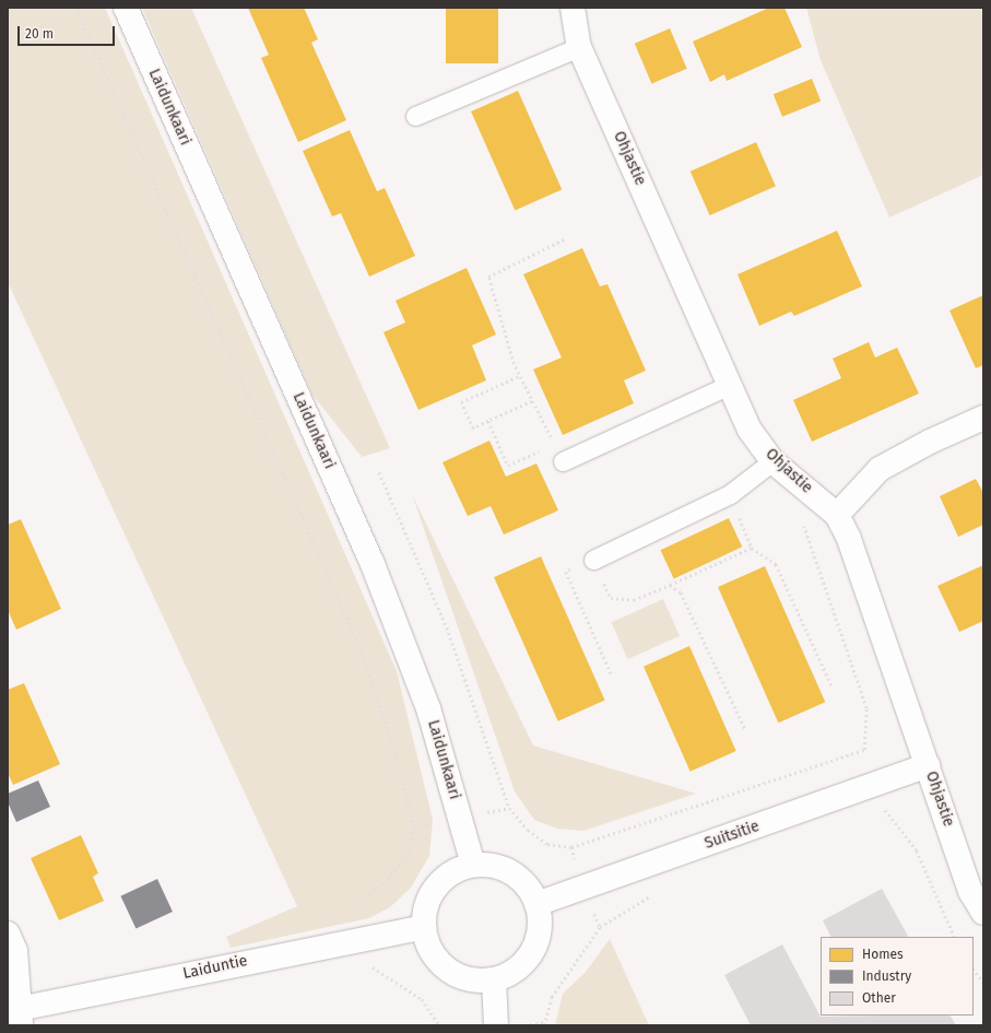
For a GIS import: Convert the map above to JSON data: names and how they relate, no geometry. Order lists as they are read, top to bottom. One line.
{"streets":{"street":["Laidunkaari","Ohjastie","Suitsitie","Laiduntie"]},"crossings":[["Laidunkaari","Suitsitie"],["Laidunkaari","Laiduntie"],["Ohjastie","Suitsitie"],["Suitsitie","Laiduntie"]],"legend":["Homes","Industry","Other"],"scale_bar":"20 m"}
